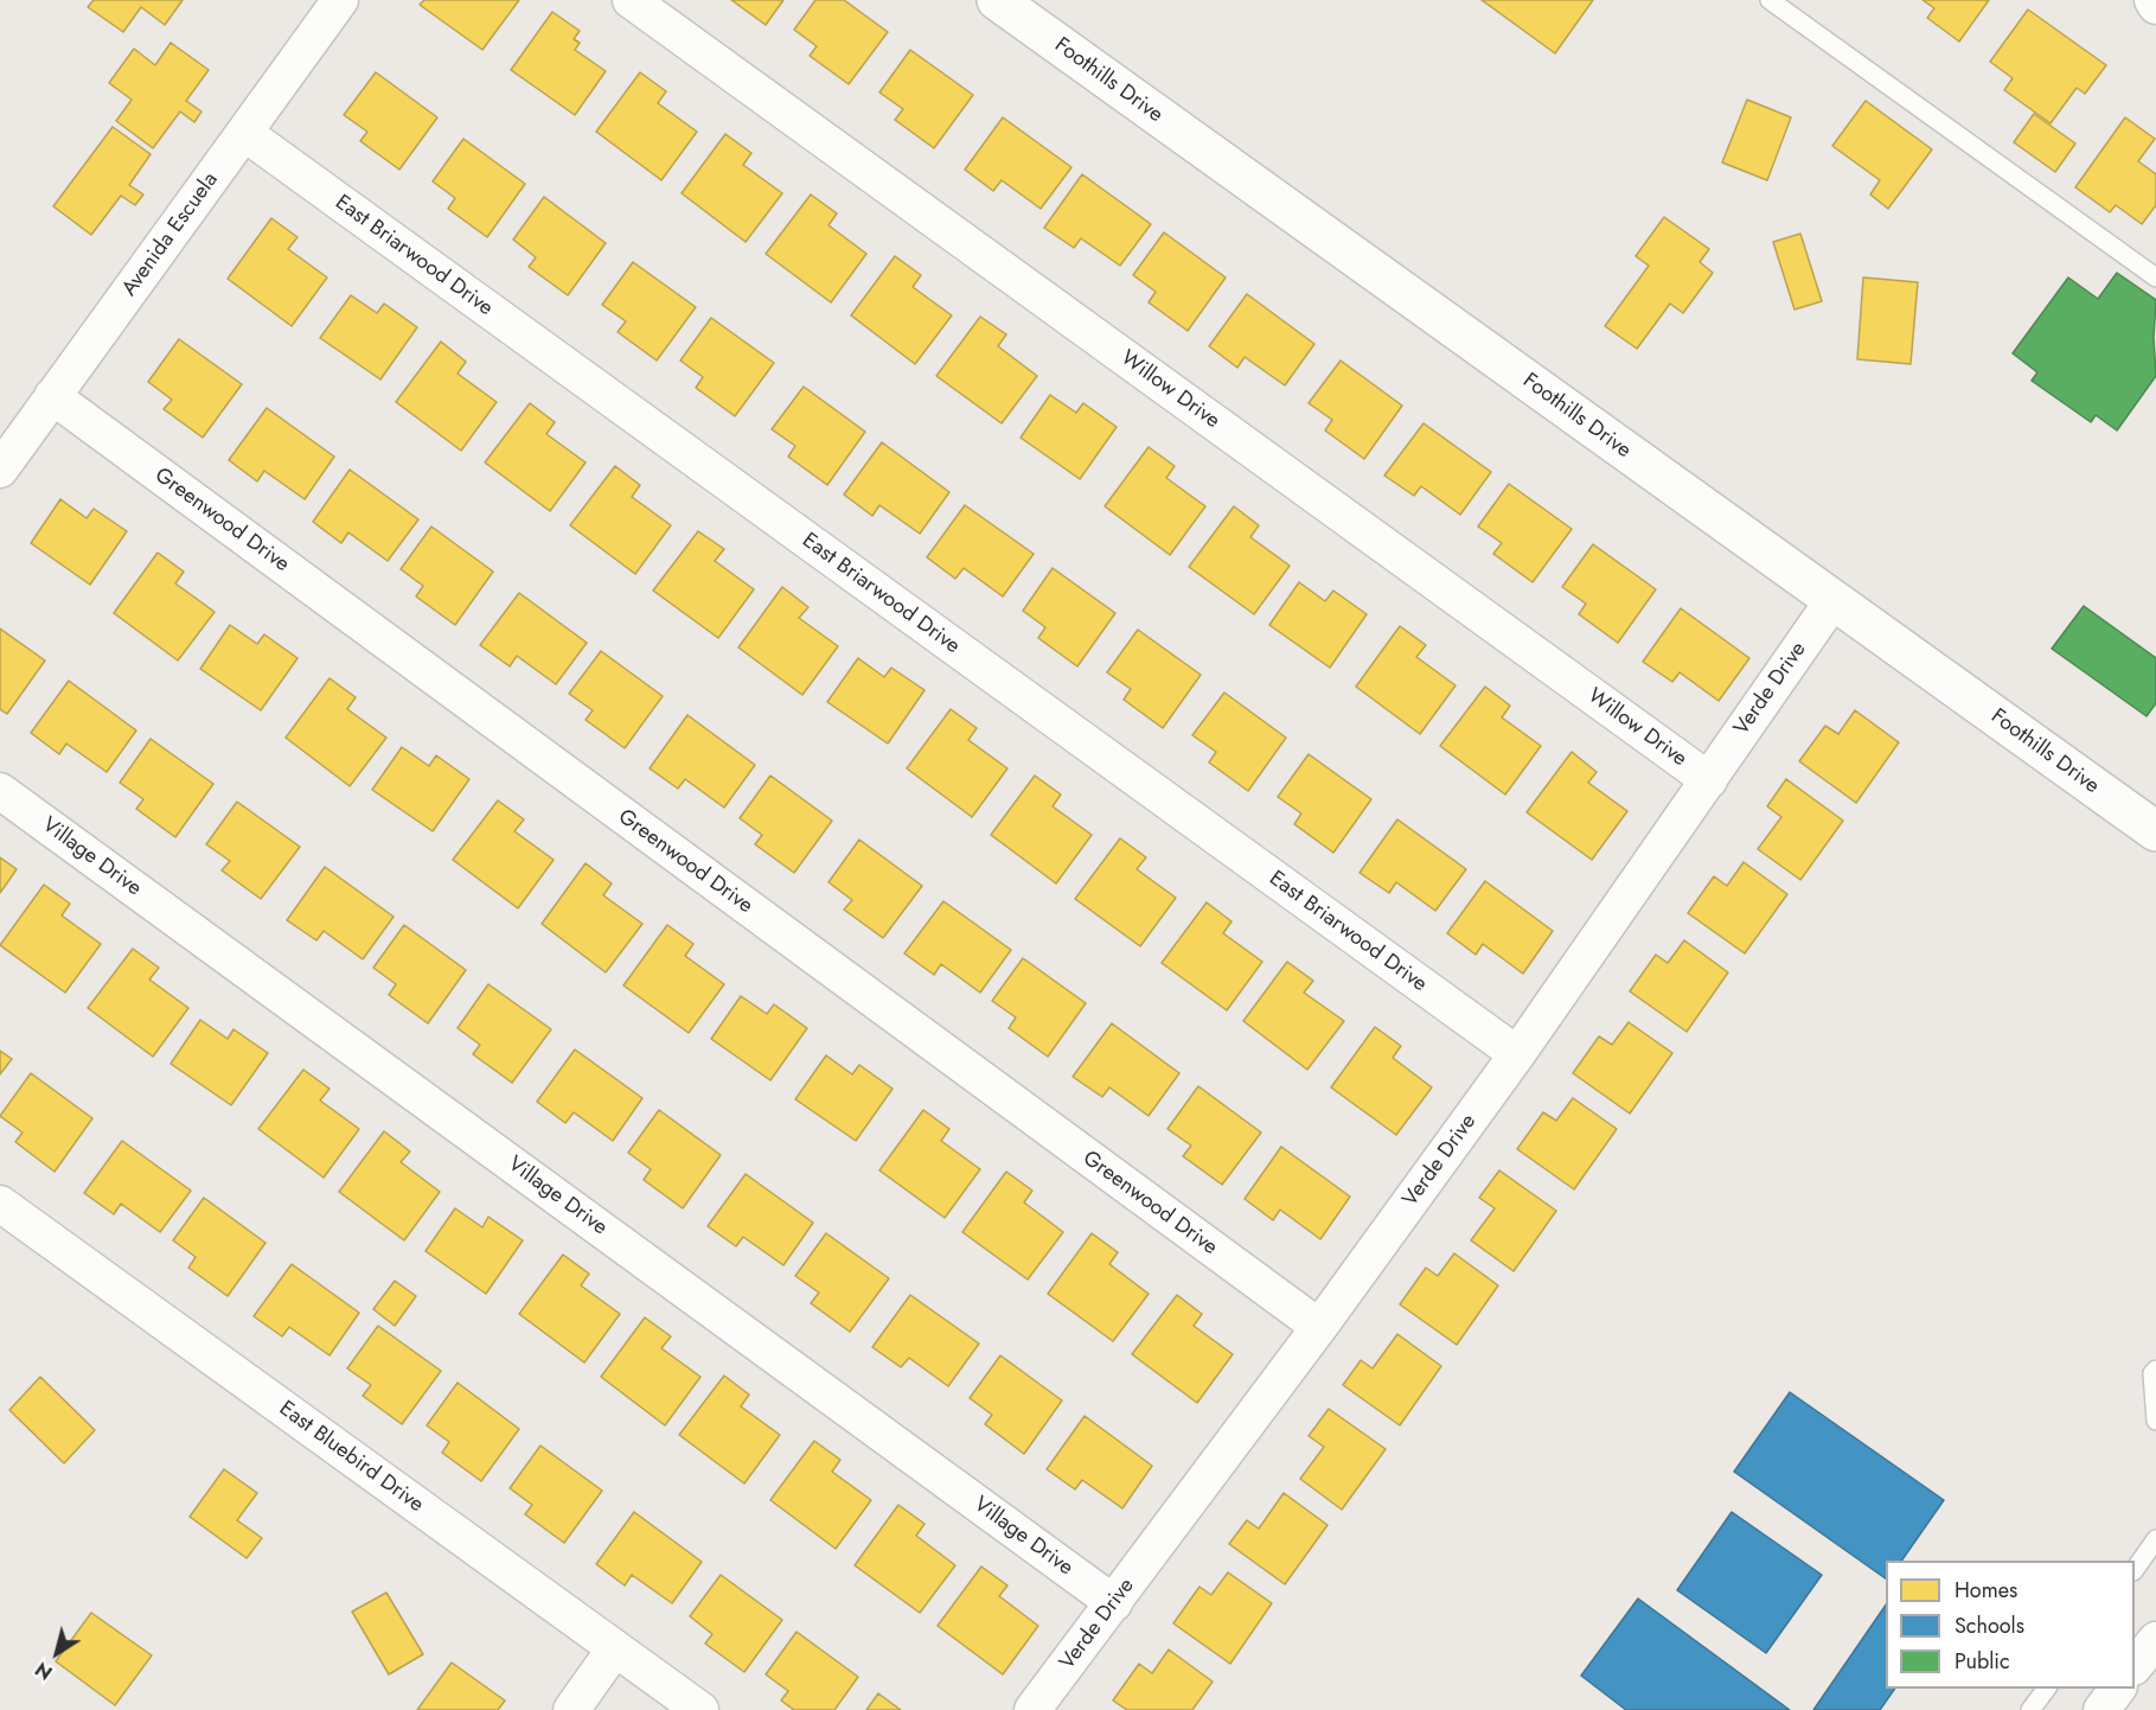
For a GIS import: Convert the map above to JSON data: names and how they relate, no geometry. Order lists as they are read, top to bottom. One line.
{"streets":{"street":["Foothills Drive","Avenida Escuela","East Briarwood Drive","Willow Drive","Greenwood Drive","Verde Drive","Village Drive","East Bluebird Drive"]},"crossings":[["Foothills Drive","Verde Drive"],["Avenida Escuela","East Briarwood Drive"],["Avenida Escuela","Greenwood Drive"],["East Briarwood Drive","Verde Drive"],["Willow Drive","Verde Drive"],["Greenwood Drive","Verde Drive"],["Verde Drive","Village Drive"]],"legend":["Homes","Schools","Public"],"north":"bottom left"}
